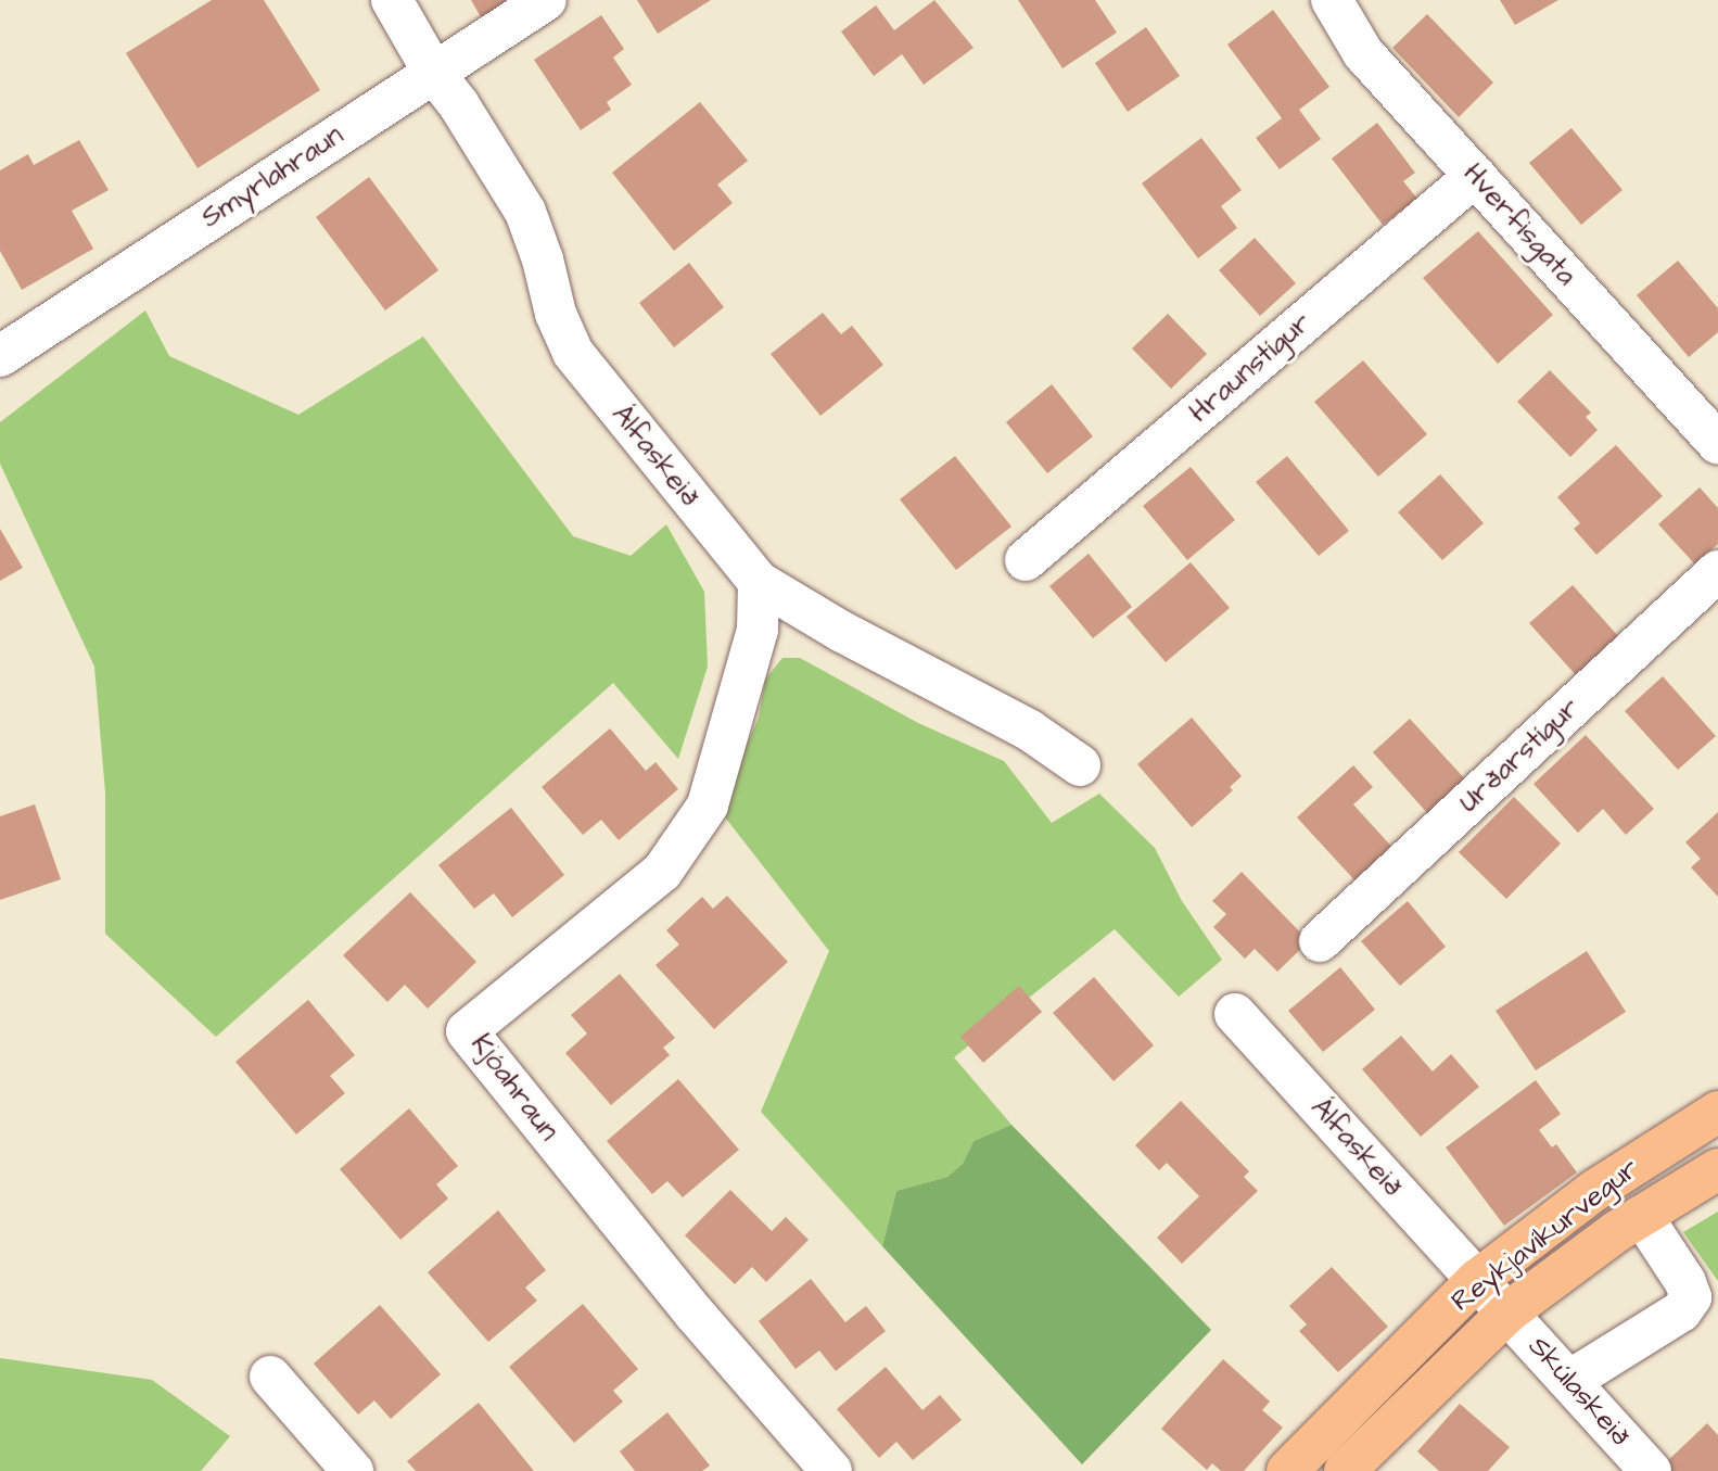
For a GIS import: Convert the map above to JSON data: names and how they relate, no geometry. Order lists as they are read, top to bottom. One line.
{"streets":{"main road":["Reykjavíkurvegur"],"street":["Smyrlahraun","Hverfisgata","Hraunstígur","Álfaskeið","Urðarstígur","Kjóahraun","Skúlaskeið"]},"crossings":[["Smyrlahraun","Álfaskeið"],["Hverfisgata","Hraunstígur"],["Álfaskeið","Kjóahraun"],["Álfaskeið","Reykjavíkurvegur"],["Álfaskeið","Skúlaskeið"],["Reykjavíkurvegur","Skúlaskeið"]]}
